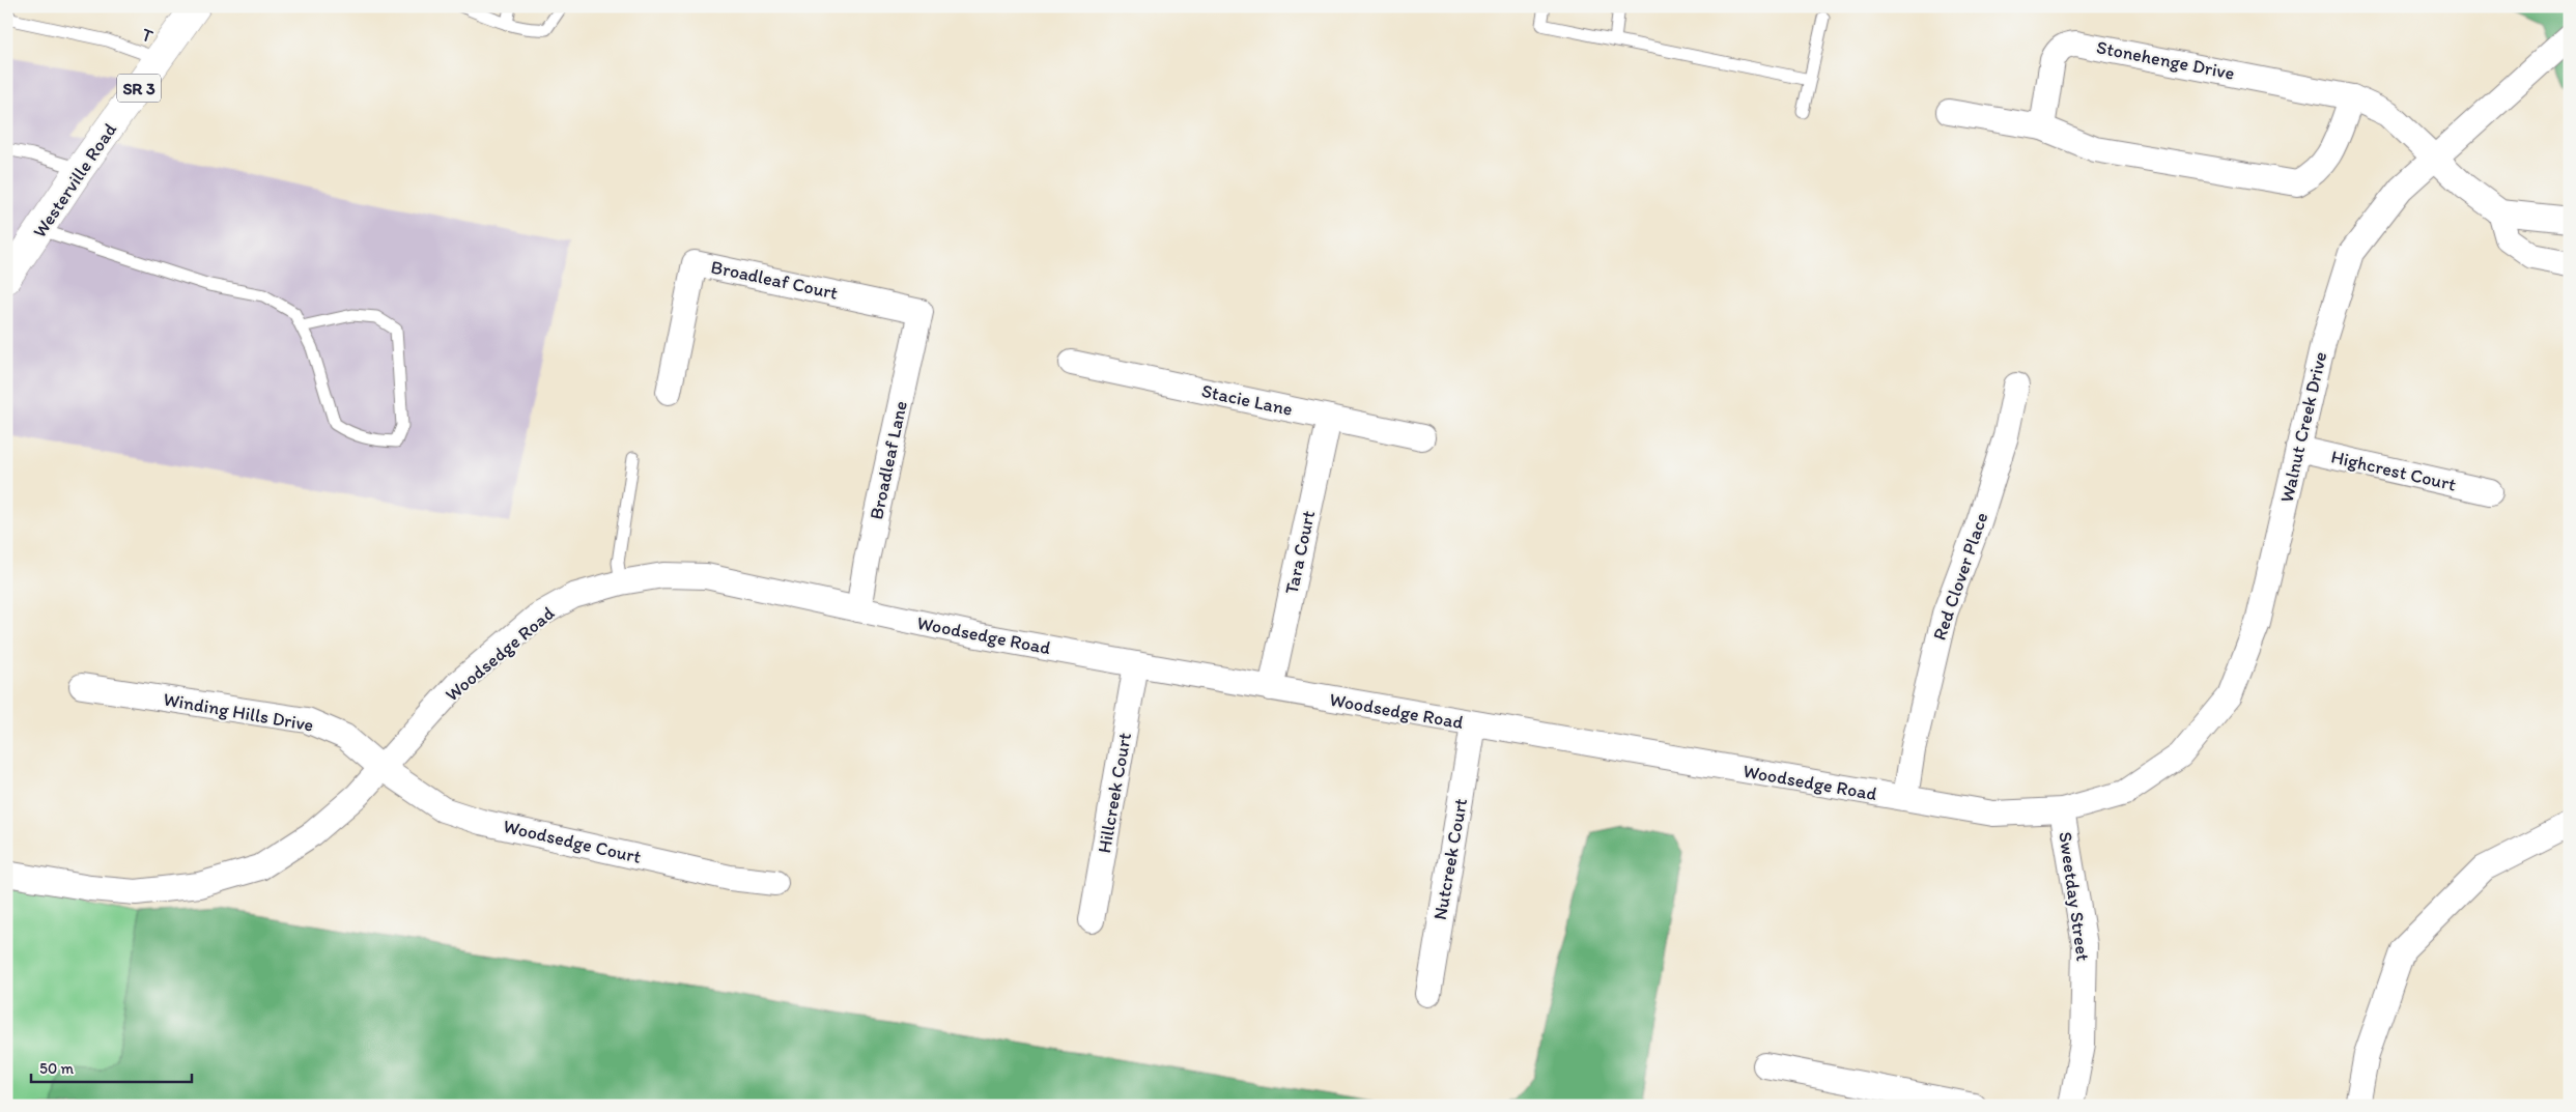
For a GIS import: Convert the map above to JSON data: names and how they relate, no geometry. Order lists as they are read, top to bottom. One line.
{"streets":{"main road":["SR 3","Westerville Road"],"street":["Stonehenge Drive","Broadleaf Court","Stacie Lane","Walnut Creek Drive","Broadleaf Lane","Highcrest Court","Tara Court","Red Clover Place","Woodsedge Road","Winding Hills Drive","Hillcreek Court","Woodsedge Court","Nutcreek Court","Sweetday Street"],"lane":["T"]},"crossings":[["T","Westerville Road"],["Stonehenge Drive","Walnut Creek Drive"],["Broadleaf Court","Broadleaf Lane"],["Stacie Lane","Tara Court"],["Walnut Creek Drive","Highcrest Court"],["Walnut Creek Drive","Woodsedge Road"],["Walnut Creek Drive","Sweetday Street"],["Broadleaf Lane","Woodsedge Road"],["Tara Court","Woodsedge Road"],["Red Clover Place","Woodsedge Road"],["Woodsedge Road","Winding Hills Drive"],["Woodsedge Road","Hillcreek Court"],["Woodsedge Road","Woodsedge Court"],["Woodsedge Road","Nutcreek Court"],["Woodsedge Road","Sweetday Street"],["Winding Hills Drive","Woodsedge Court"]],"scale_bar":"50 m"}
